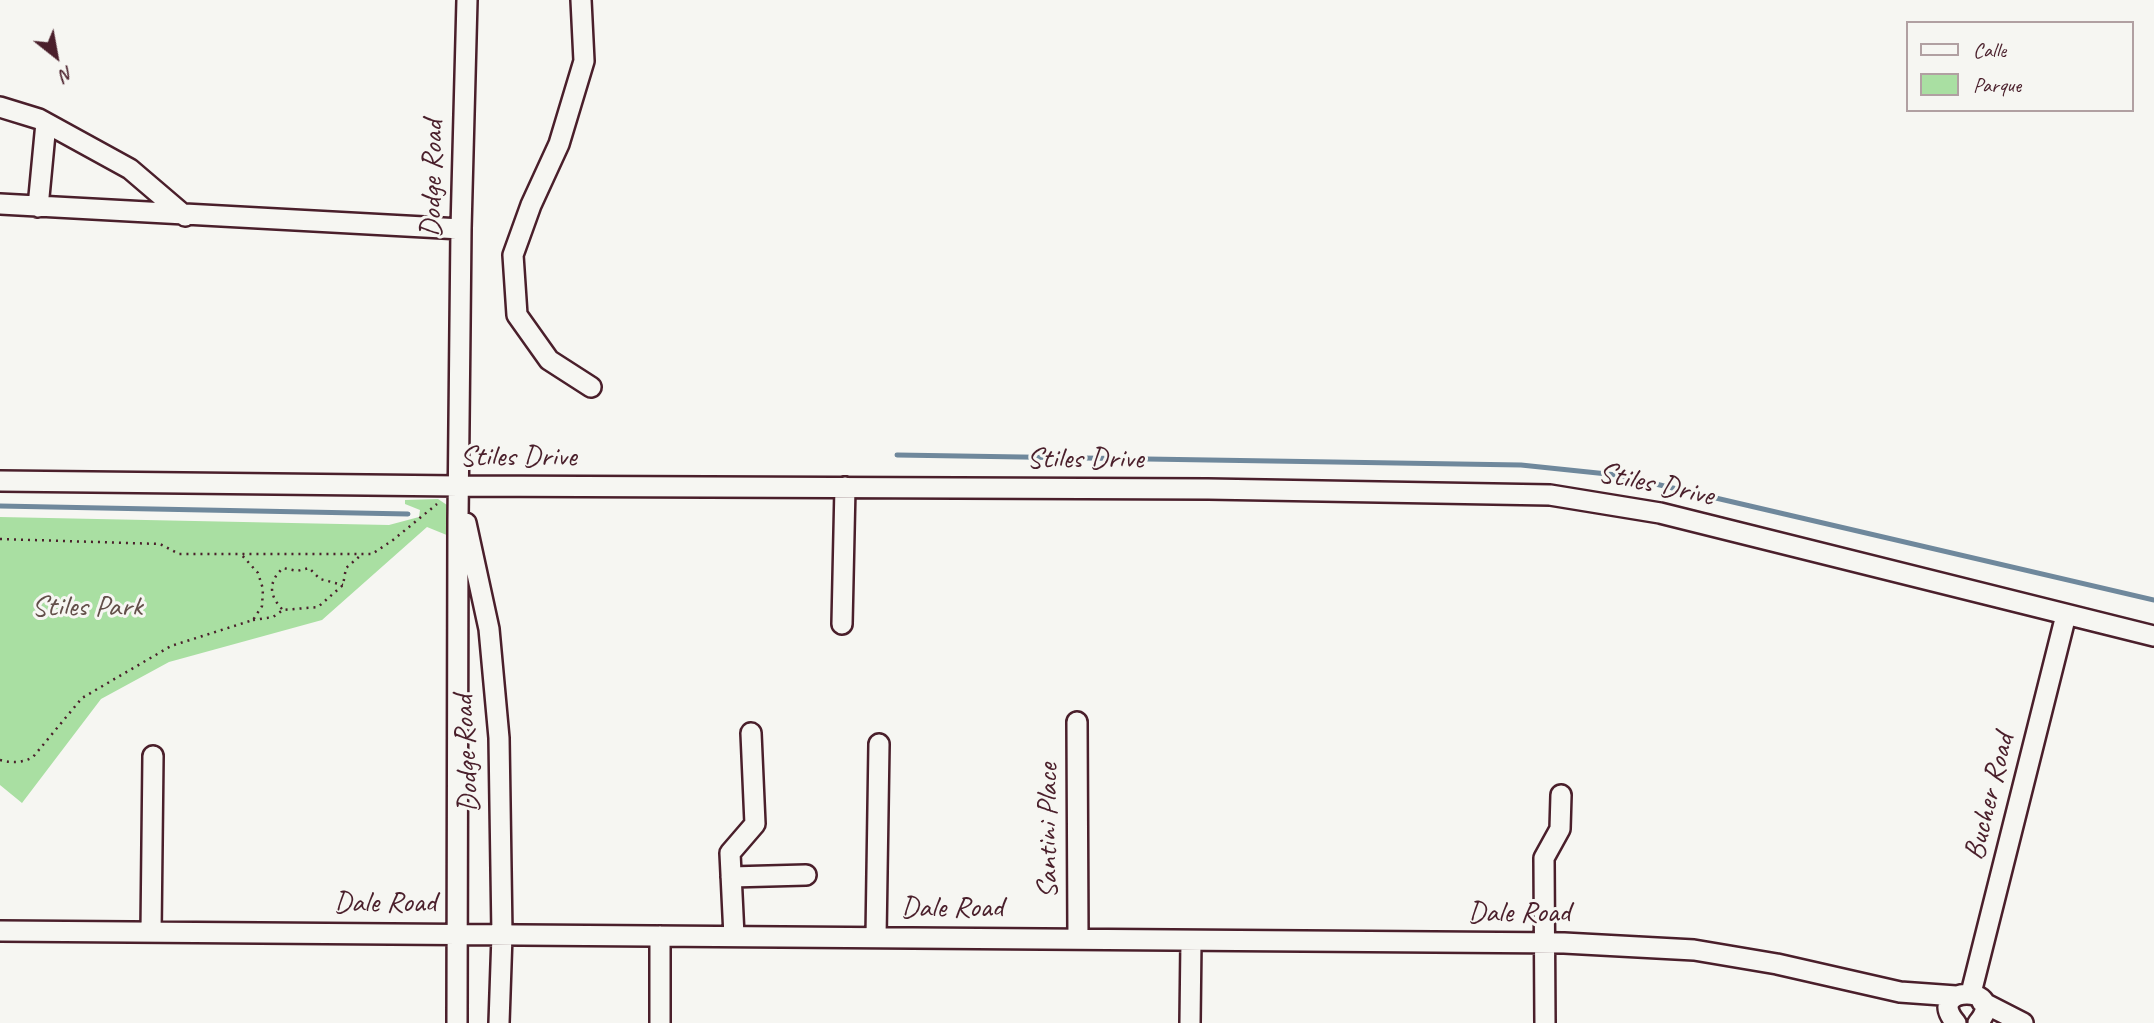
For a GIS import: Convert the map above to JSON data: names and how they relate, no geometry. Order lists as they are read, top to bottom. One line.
{"streets":{"street":["Dodge Road","Stiles Drive","Bucher Road","Santini Place","Dale Road"]},"crossings":[["Dodge Road","Stiles Drive"],["Dodge Road","Dale Road"],["Stiles Drive","Bucher Road"],["Bucher Road","Dale Road"],["Santini Place","Dale Road"]],"parks":["Stiles Park"],"legend":["Calle","Parque"],"north":"bottom right"}
